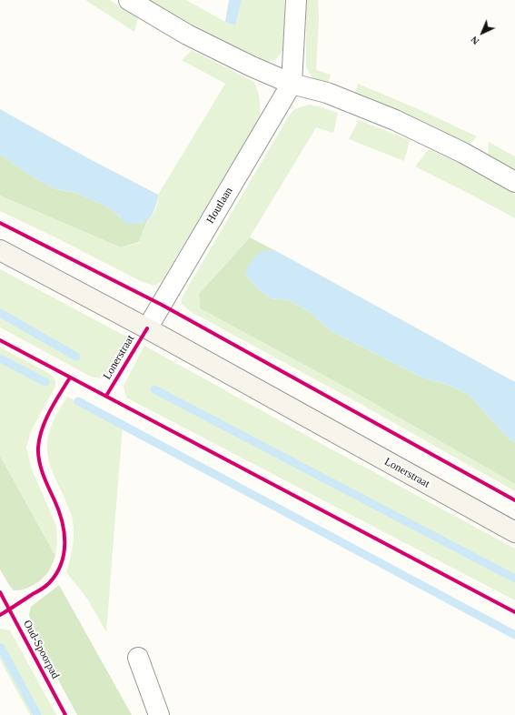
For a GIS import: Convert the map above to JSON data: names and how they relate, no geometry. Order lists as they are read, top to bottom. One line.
{"streets":{"street":["Houtlaan","Lonerstraat"],"cycle path":["Oud-Spoorpad"]},"crossings":[["Houtlaan","Lonerstraat"]],"north":"bottom left"}
